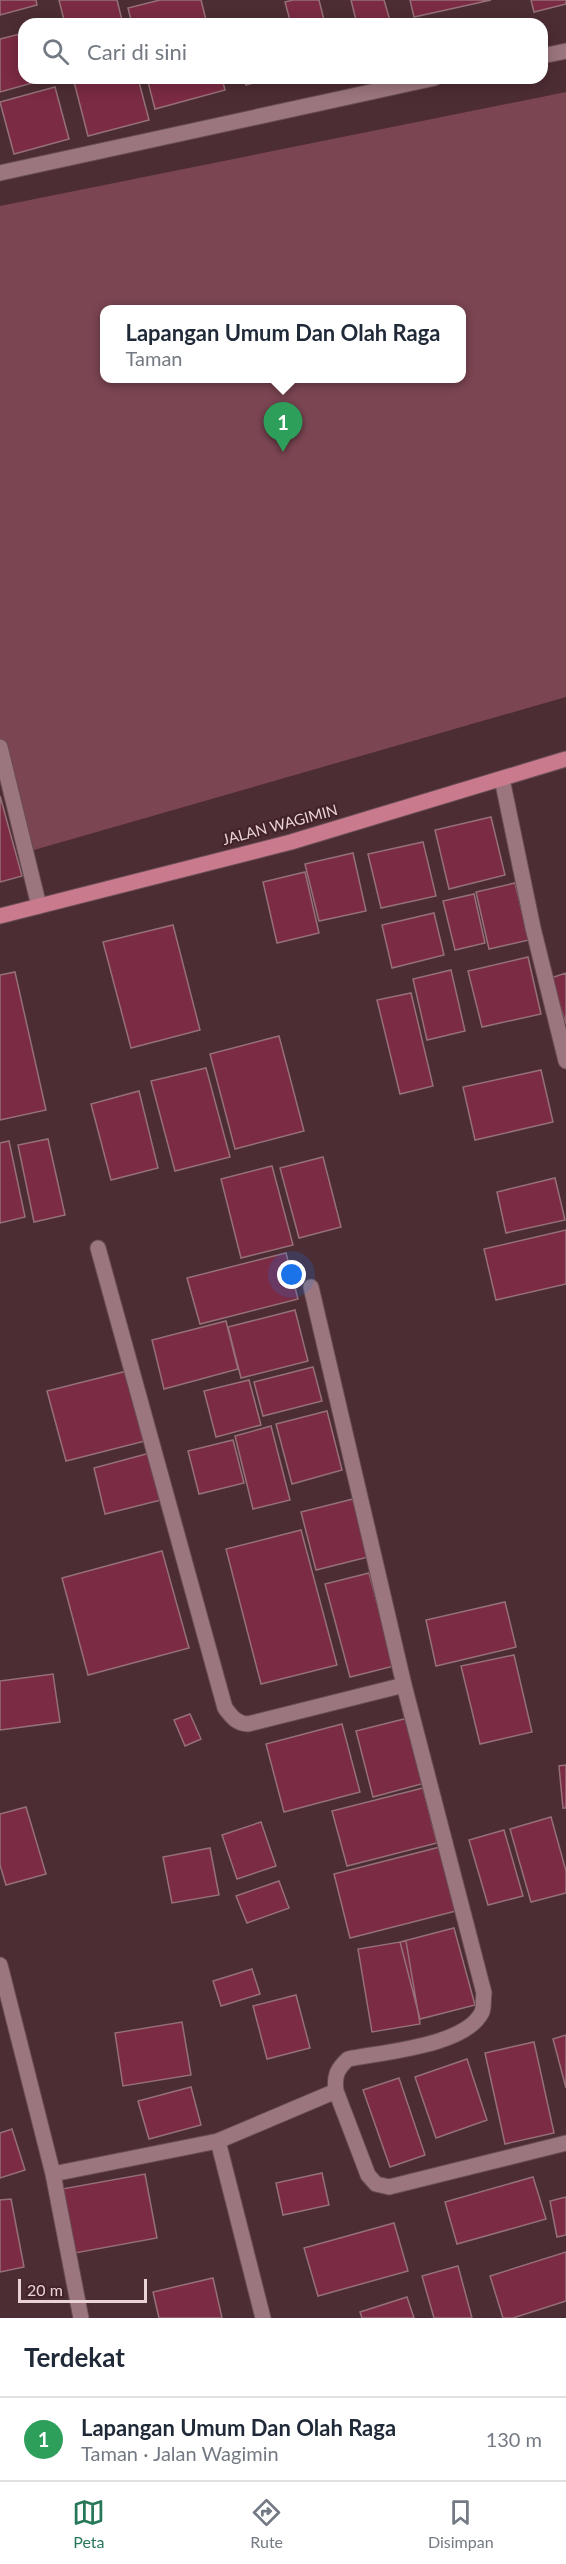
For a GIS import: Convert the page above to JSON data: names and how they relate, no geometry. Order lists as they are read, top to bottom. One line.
{"streets":{"main road":["JALAN WAGIMIN"]},"scale_bar":"20 m","page":{"search":"Cari di sini","popup":["Lapangan Umum Dan Olah Raga","Taman"],"pins":"1","scale":"20 m","heading":"Terdekat","list":[{"mark":"1","name":"Lapangan Umum Dan Olah Raga","note":"Taman · Jalan Wagimin","value":"130 m"}],"nav":["Peta","Rute","Disimpan"]}}
